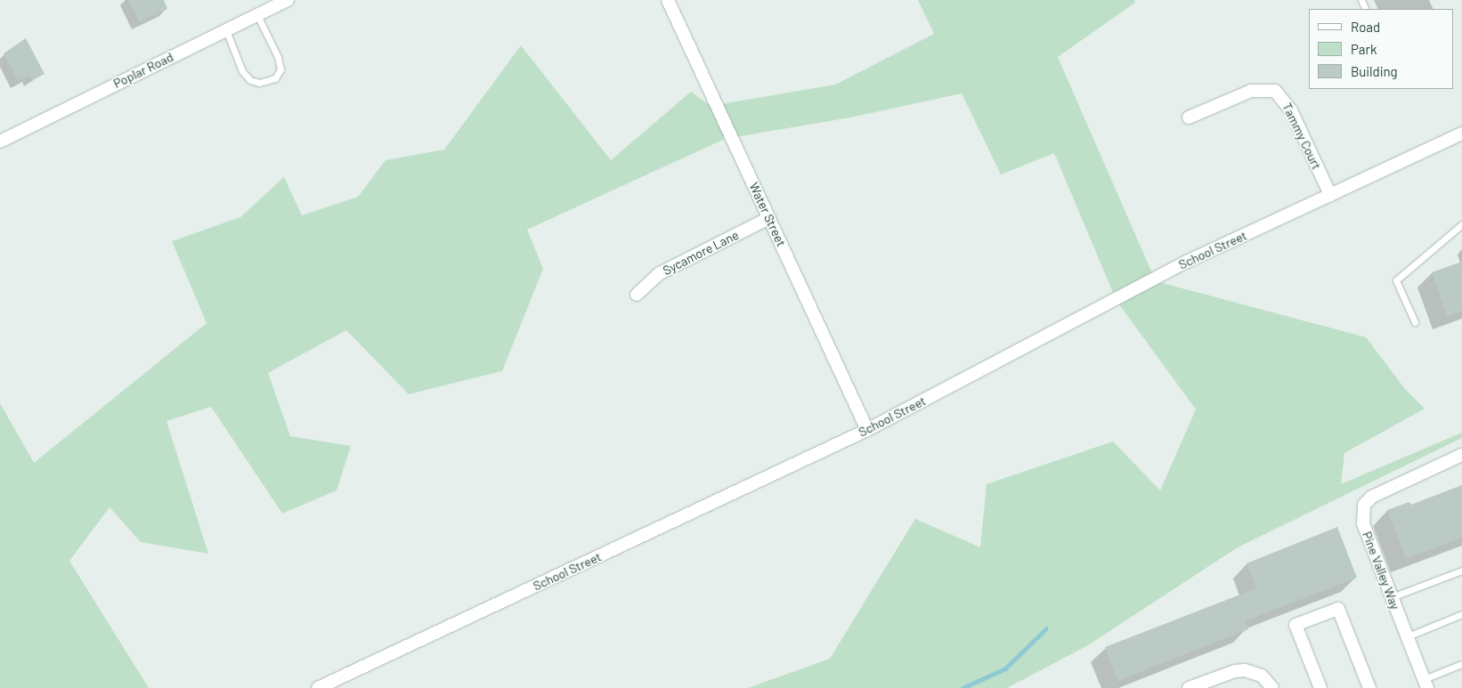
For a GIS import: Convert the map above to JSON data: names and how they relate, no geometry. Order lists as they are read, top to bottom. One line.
{"streets":{"street":["Poplar Road","Tammy Court","Water Street","School Street","Sycamore Lane","Pine Valley Way"]},"crossings":[["Tammy Court","School Street"],["Water Street","School Street"],["Water Street","Sycamore Lane"]],"legend":["Road","Park","Building"]}
